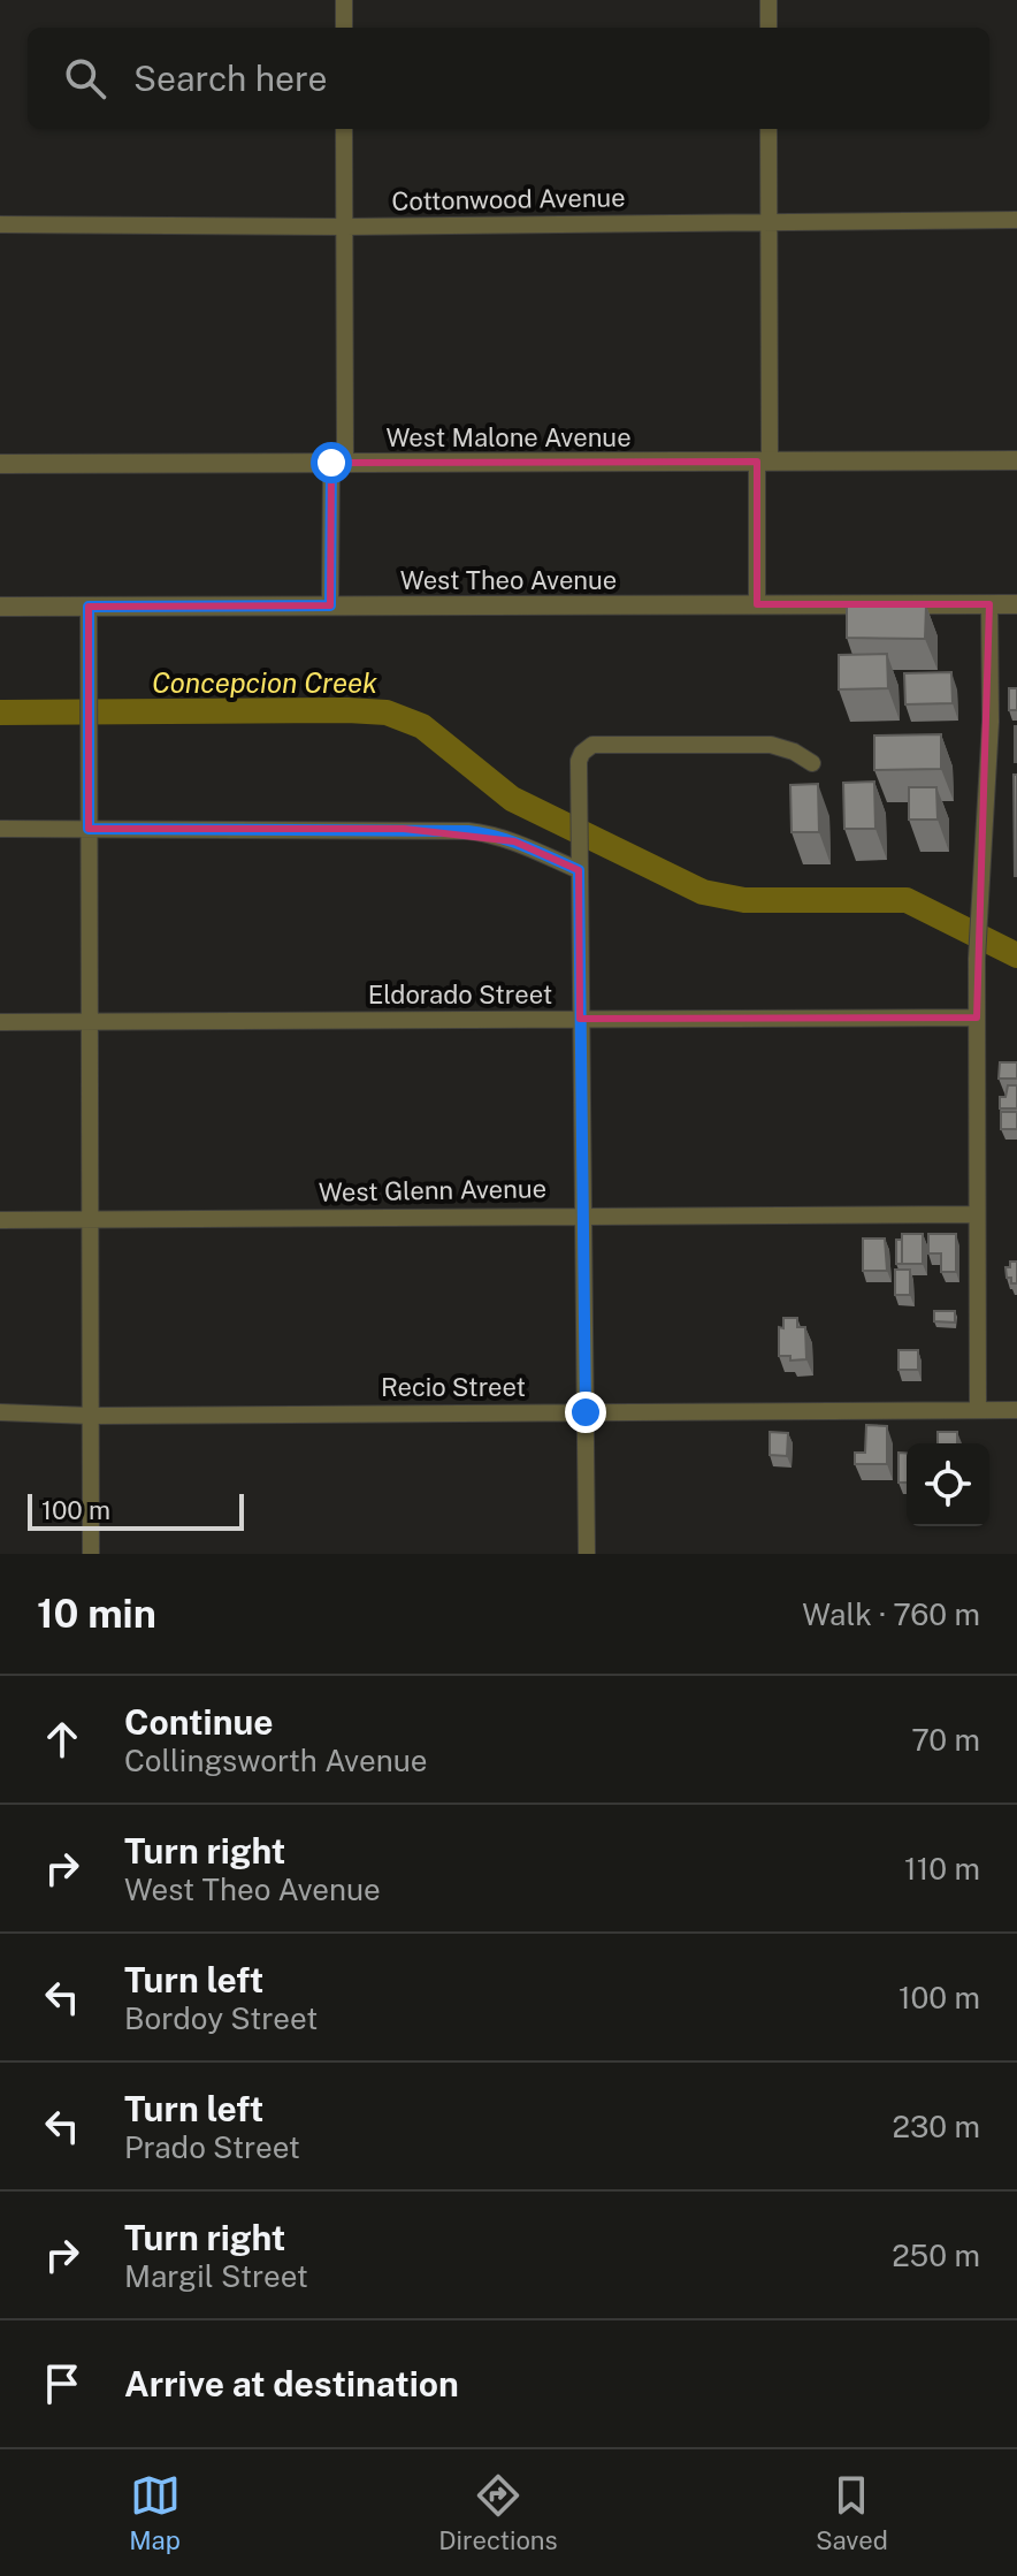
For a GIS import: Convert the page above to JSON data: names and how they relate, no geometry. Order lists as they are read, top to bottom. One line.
{"streets":{"street":["Cottonwood Avenue","West Malone Avenue","West Theo Avenue","Eldorado Street","West Glenn Avenue","Recio Street"]},"water":["Concepcion Creek"],"scale_bar":"100 m","page":{"search":"Search here","scale":"100 m","heading":["10 min","Walk · 760 m"],"list":[["Continue","Collingsworth Avenue","70 m"],["Turn right","West Theo Avenue","110 m"],["Turn left","Bordoy Street","100 m"],["Turn left","Prado Street","230 m"],["Turn right","Margil Street","250 m"],"Arrive at destination"],"nav":["Map","Directions","Saved"]}}
